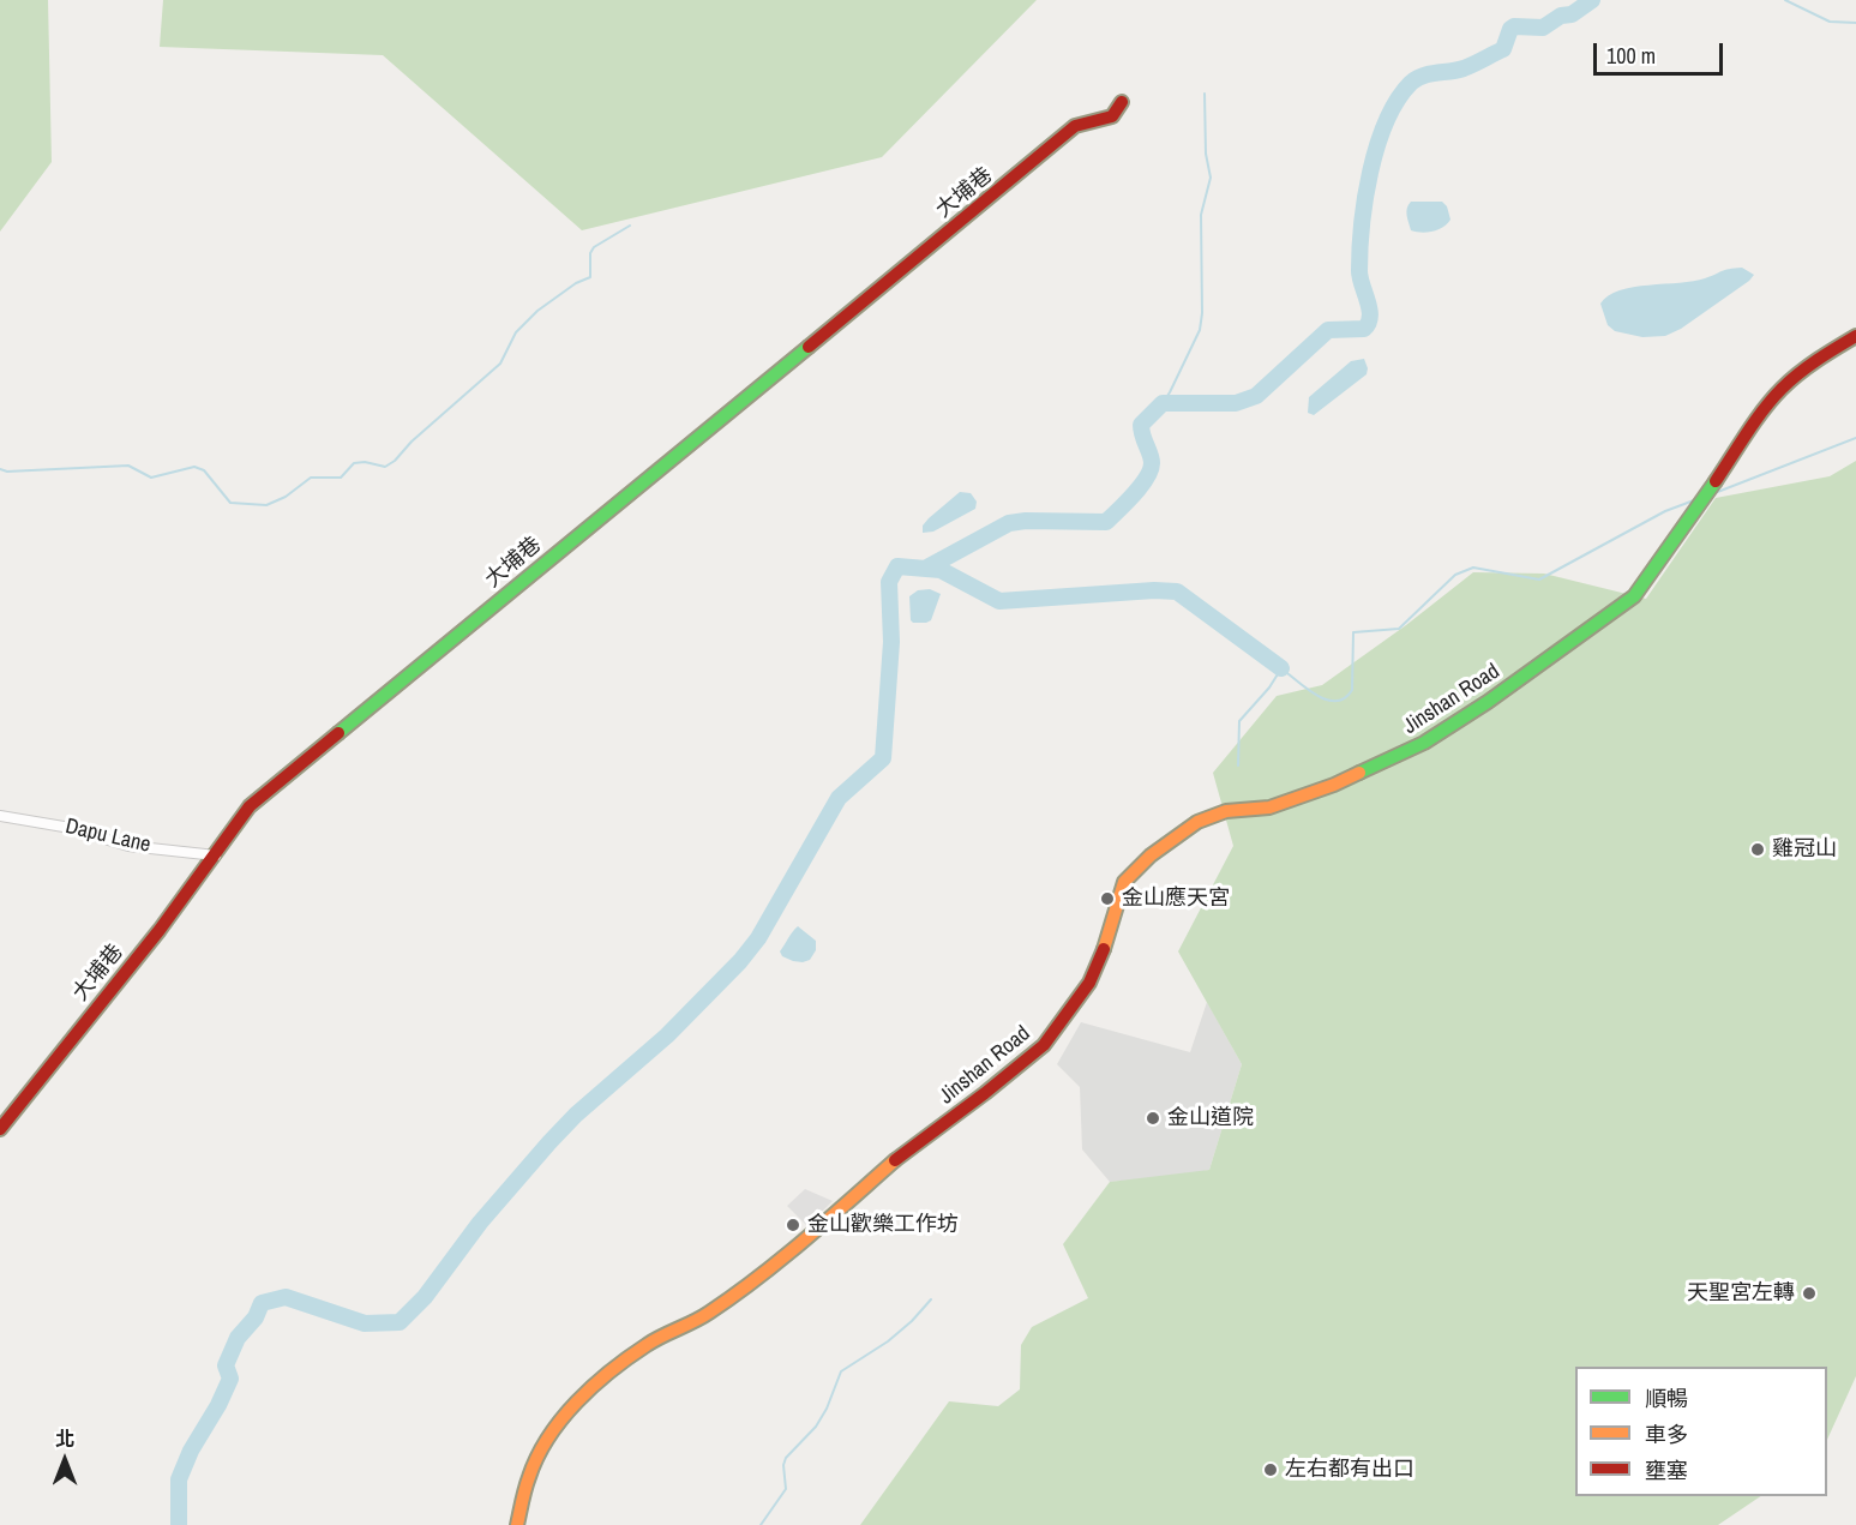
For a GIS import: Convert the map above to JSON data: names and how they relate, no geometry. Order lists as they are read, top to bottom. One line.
{"streets":{"street":["大埔巷","Jinshan Road","Dapu Lane"]},"crossings":[["大埔巷","Dapu Lane"]],"places":["雞冠山","金山應天宮","金山道院","金山歡樂工作坊","天聖宮左轉","左右都有出口"],"legend":["順暢","車多","壅塞"],"scale_bar":"100 m","north":"top"}
